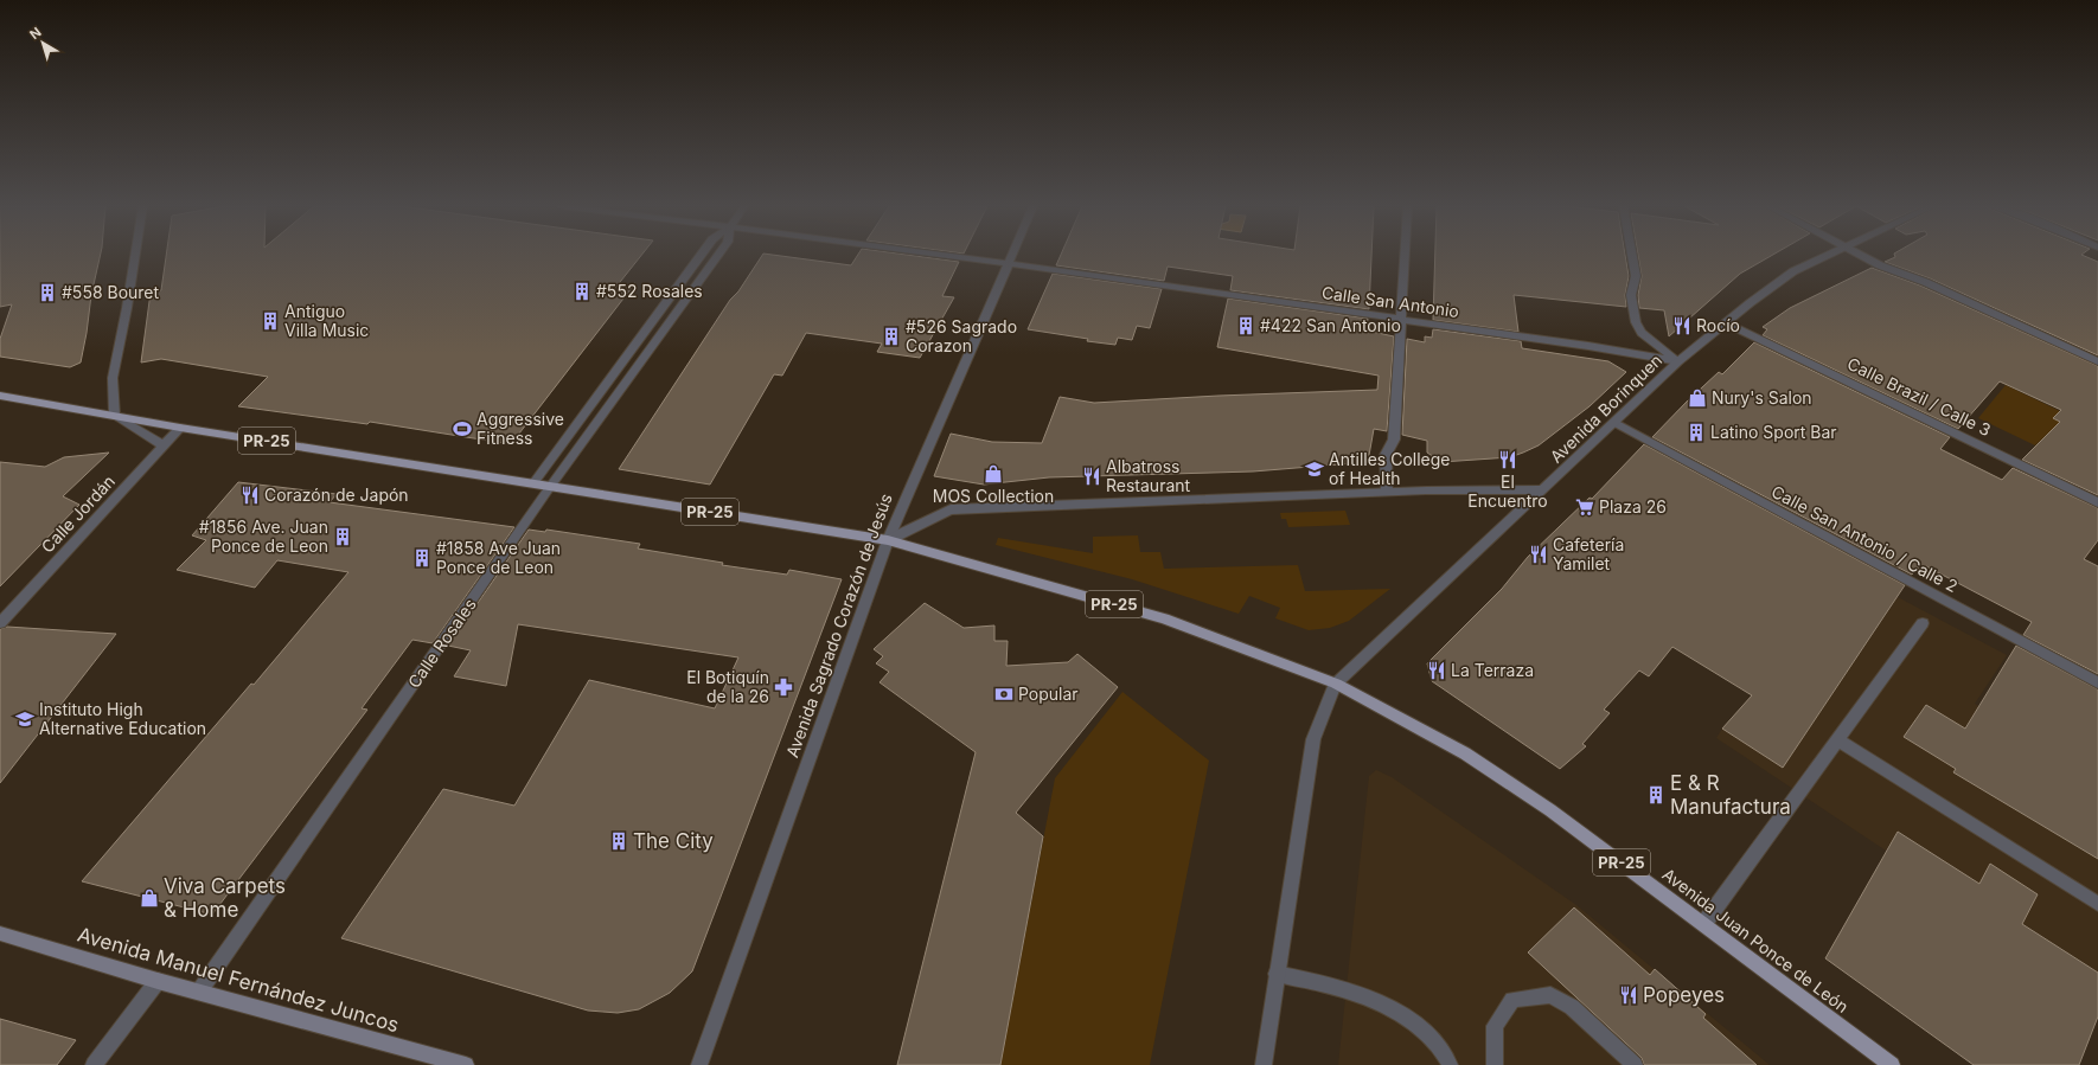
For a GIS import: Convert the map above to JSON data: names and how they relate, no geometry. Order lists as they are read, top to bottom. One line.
{"streets":{"main road":["PR-25","Avenida Juan Ponce de León","Avenida Manuel Fernández Juncos"],"street":["Calle San Antonio","Calle Brazil / Calle 3","Avenida Borinquen","Calle Jordán","Calle San Antonio / Calle 2","Avenida Sagrado Corazón de Jesús","Calle Rosales"]},"crossings":[["Calle San Antonio","Avenida Borinquen"],["Calle San Antonio","Avenida Sagrado Corazón de Jesús"],["Calle Brazil / Calle 3","Avenida Borinquen"],["Avenida Borinquen","Calle San Antonio / Calle 2"],["Avenida Borinquen","Avenida Juan Ponce de León"],["Calle Jordán","Avenida Juan Ponce de León"],["Avenida Sagrado Corazón de Jesús","Avenida Juan Ponce de León"],["Calle Rosales","Avenida Juan Ponce de León"],["Calle Rosales","Avenida Manuel Fernández Juncos"]],"places":{"building":["#552 Rosales","#558 Bouret","Antiguo Villa Music","#422 San Antonio","#526 Sagrado Corazon","Latino Sport Bar","#1856 Ave. Juan Ponce de Leon","#1858 Ave Juan Ponce de Leon","E & R Manufactura","The City"],"restaurant":["Rocío","El Encuentro","Albatross Restaurant","Corazón de Japón","Cafetería Yamilet","La Terraza","Popeyes"],"shop":["Nury's Salon","MOS Collection","Viva Carpets & Home"],"sports":["Aggressive Fitness"],"school or university":["Antilles College of Health","Instituto High Alternative Education"],"supermarket":["Plaza 26"],"pharmacy":["El Botiquín de la 26"],"bank":["Popular"]},"north":"top left"}
